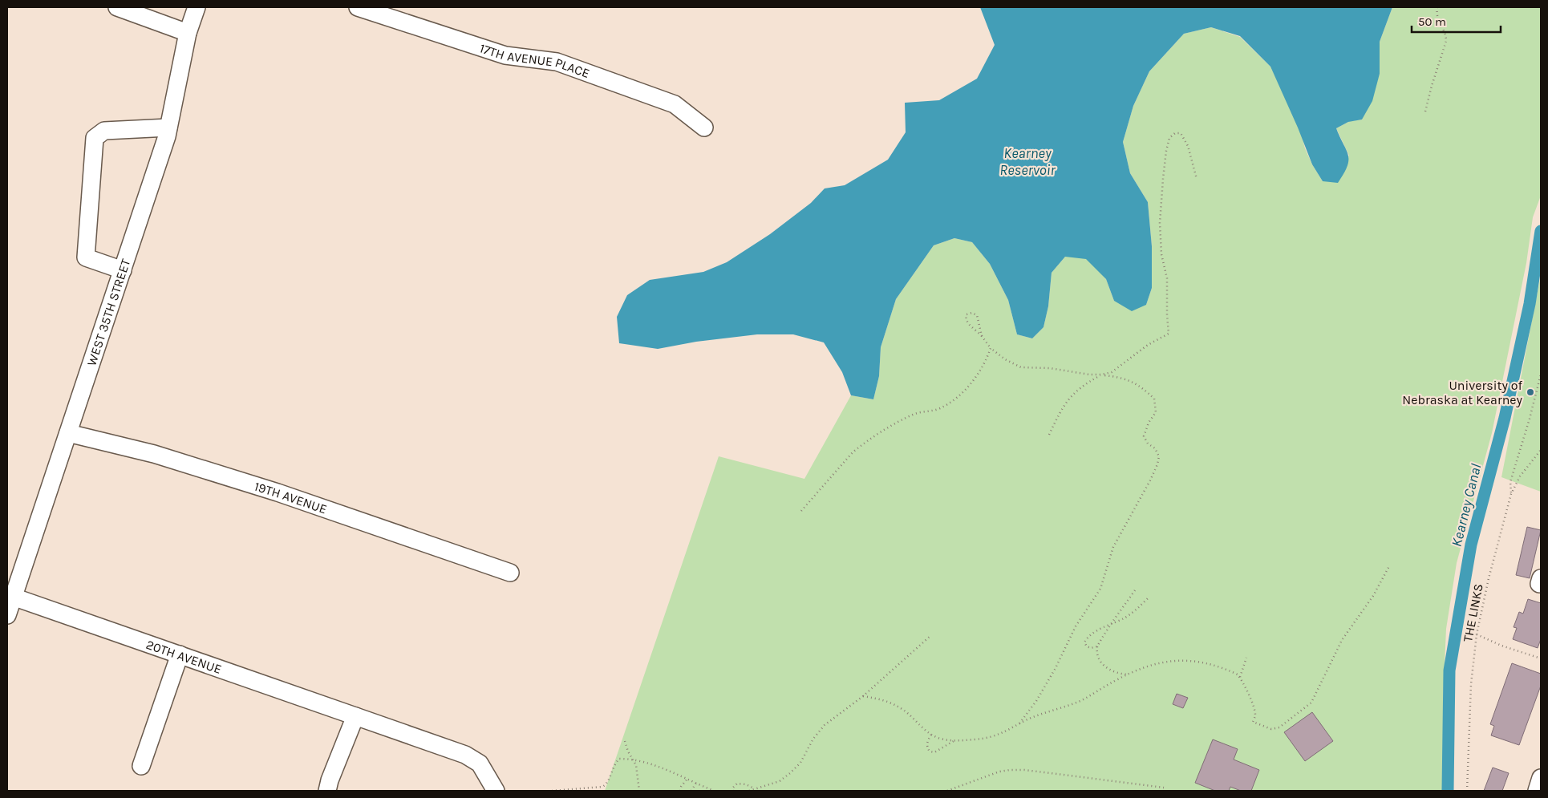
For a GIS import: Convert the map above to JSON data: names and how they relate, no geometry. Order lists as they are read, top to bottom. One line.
{"streets":{"street":["17TH AVENUE PLACE","WEST 35TH STREET","19TH AVENUE","20TH AVENUE"],"path":["THE LINKS"]},"crossings":[["WEST 35TH STREET","19TH AVENUE"],["WEST 35TH STREET","20TH AVENUE"]],"water":["Kearney Reservoir","Kearney Canal"],"places":["University of Nebraska at Kearney"],"scale_bar":"50 m"}
